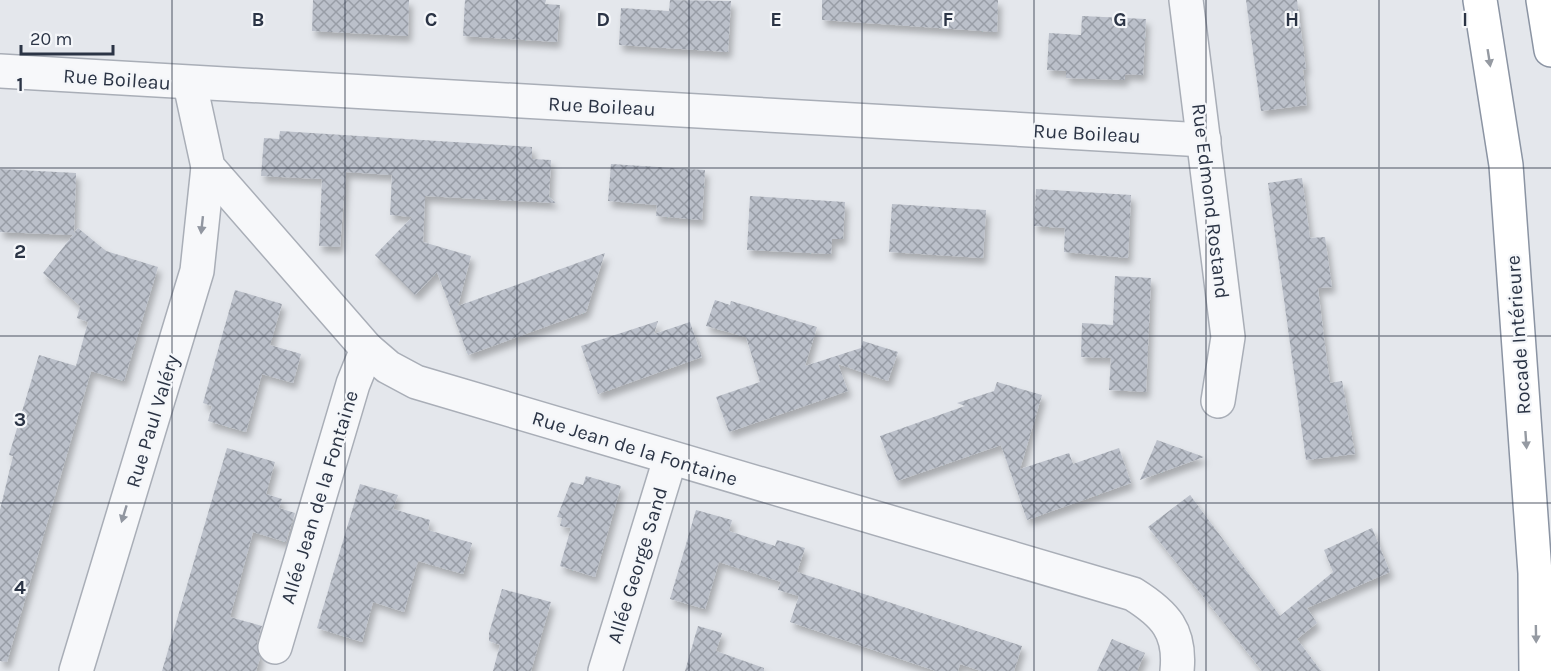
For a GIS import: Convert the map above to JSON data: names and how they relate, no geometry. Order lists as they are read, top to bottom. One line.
{"streets":{"highway":["Rocade Intérieure"],"street":["Rue Boileau","Rue Edmond Rostand","Rue Paul Valéry","Rue Jean de la Fontaine","Allée Jean de la Fontaine","Allée George Sand"]},"crossings":[["Rue Boileau","Rue Edmond Rostand"],["Rue Boileau","Rue Jean de la Fontaine"],["Rue Paul Valéry","Rue Jean de la Fontaine"],["Rue Jean de la Fontaine","Allée Jean de la Fontaine"],["Rue Jean de la Fontaine","Allée George Sand"]],"one_way":["Rocade Intérieure","Rue Paul Valéry"],"scale_bar":"20 m","grid":{"columns":["B","C","D","E","F","G","H","I"],"rows":["1","2","3","4"]}}
